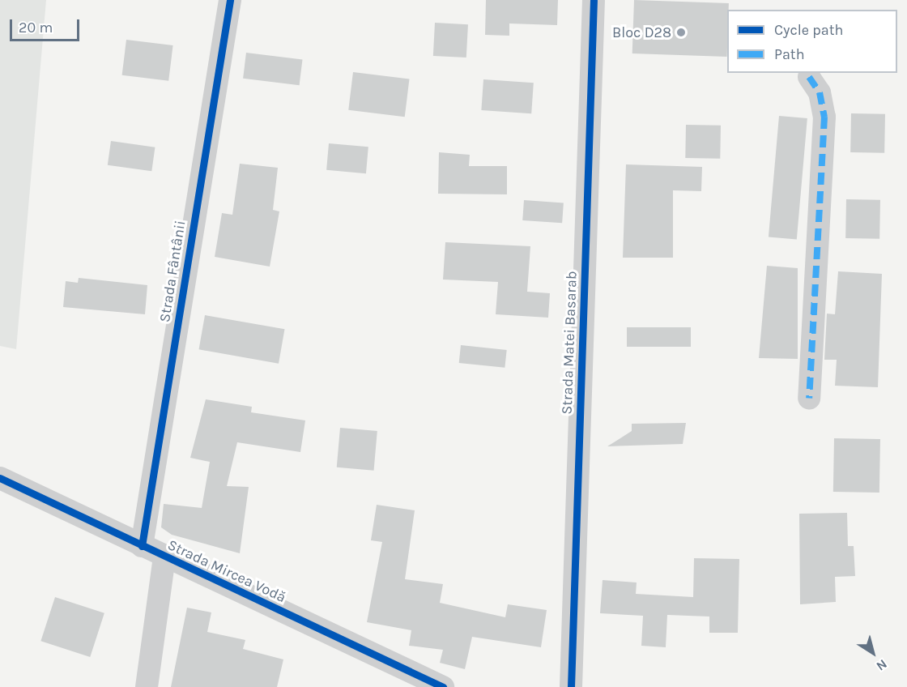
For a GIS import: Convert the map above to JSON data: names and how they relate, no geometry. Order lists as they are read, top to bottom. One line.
{"streets":{"street":["Strada Fântânii","Strada Matei Basarab","Strada Mircea Vodă"]},"crossings":[["Strada Fântânii","Strada Mircea Vodă"]],"places":["Bloc D28"],"legend":["Cycle path","Path"],"scale_bar":"20 m","north":"bottom right"}
